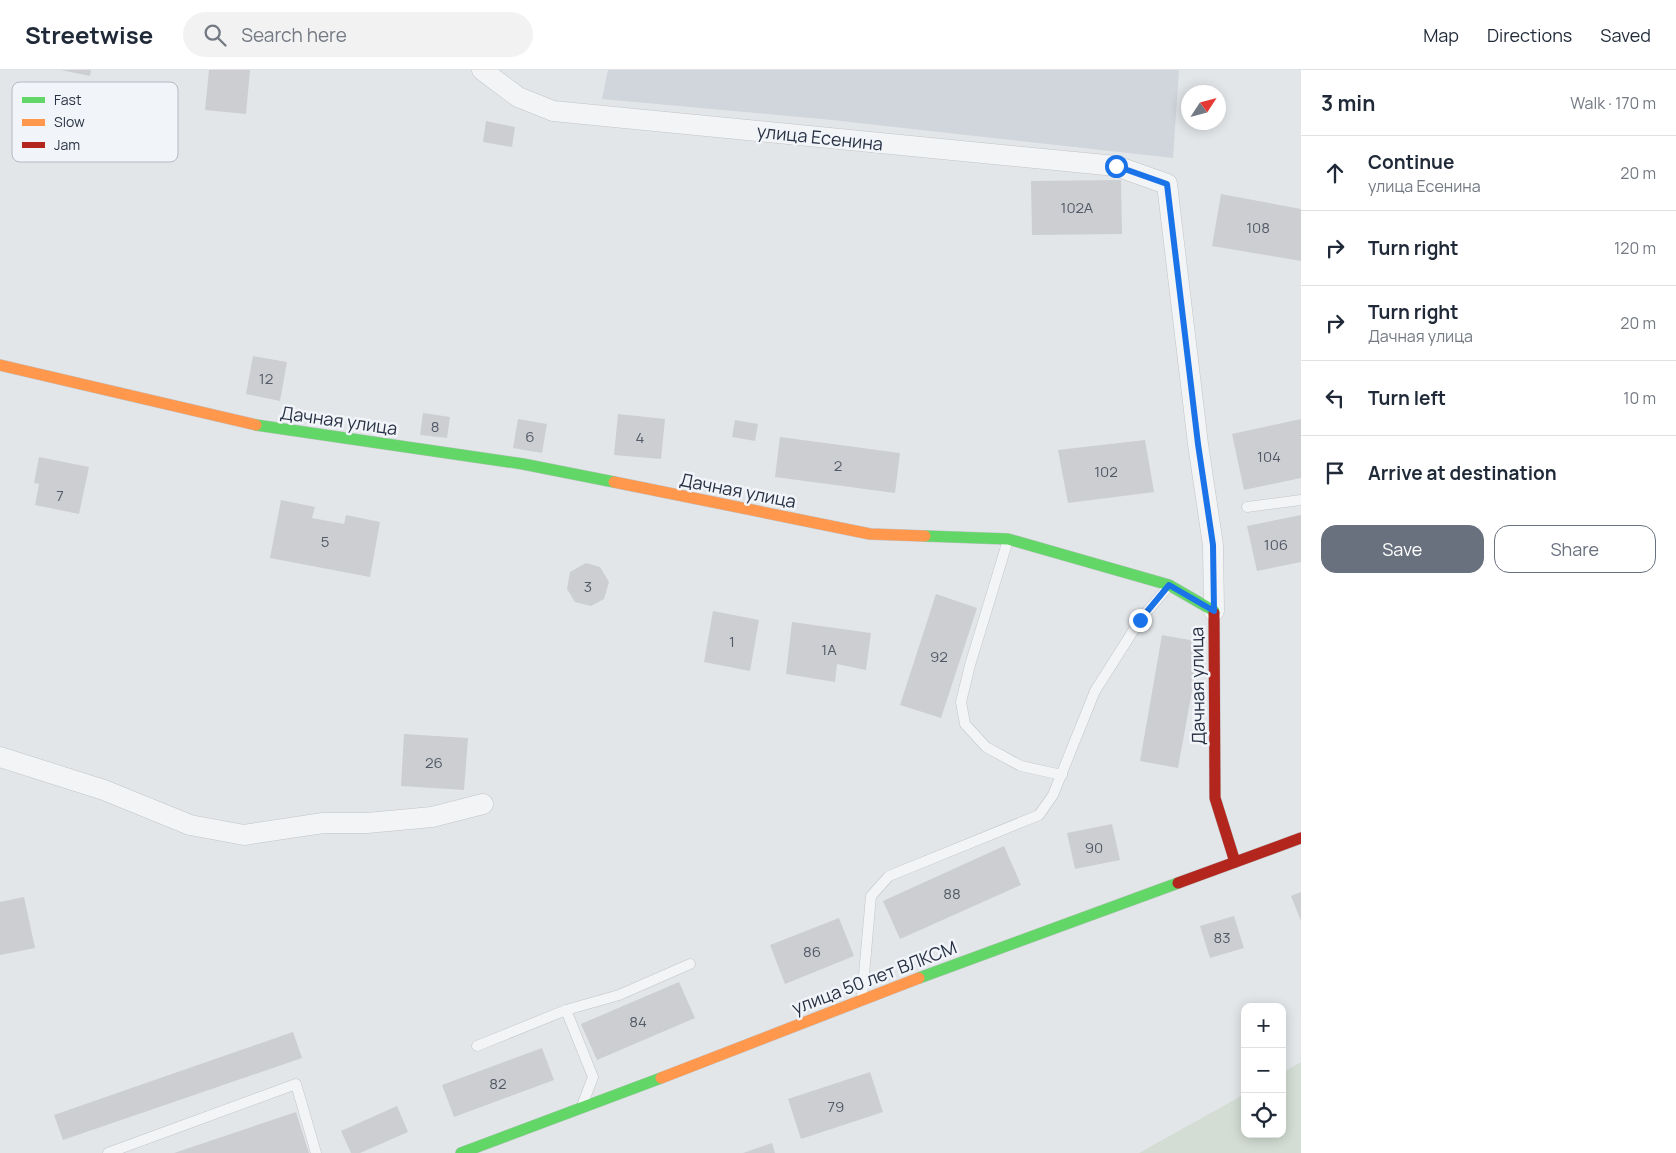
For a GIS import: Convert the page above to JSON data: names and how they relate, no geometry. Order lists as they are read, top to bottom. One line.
{"streets":{"street":["улица Есенина","Дачная улица","улица 50 лет ВЛКСМ"]},"crossings":[["улица Есенина","Дачная улица"],["Дачная улица","улица 50 лет ВЛКСМ"]],"house_numbers":["102А","108","12","8","6","4","104","2","102","7","5","106","3","1","1А","92","26","90","88","83","86","84","82","79"],"legend":["Fast","Slow","Jam"],"north":"top right","page":{"header":"Streetwise","search":"Search here","nav":["Map","Directions","Saved"],"heading":["3 min","Walk · 170 m"],"list":[["Continue","улица Есенина","20 m"],["Turn right","120 m"],["Turn right","Дачная улица","20 m"],["Turn left","10 m"],"Arrive at destination"],"buttons":["Save","Share"],"map_buttons":["+","−"]}}
